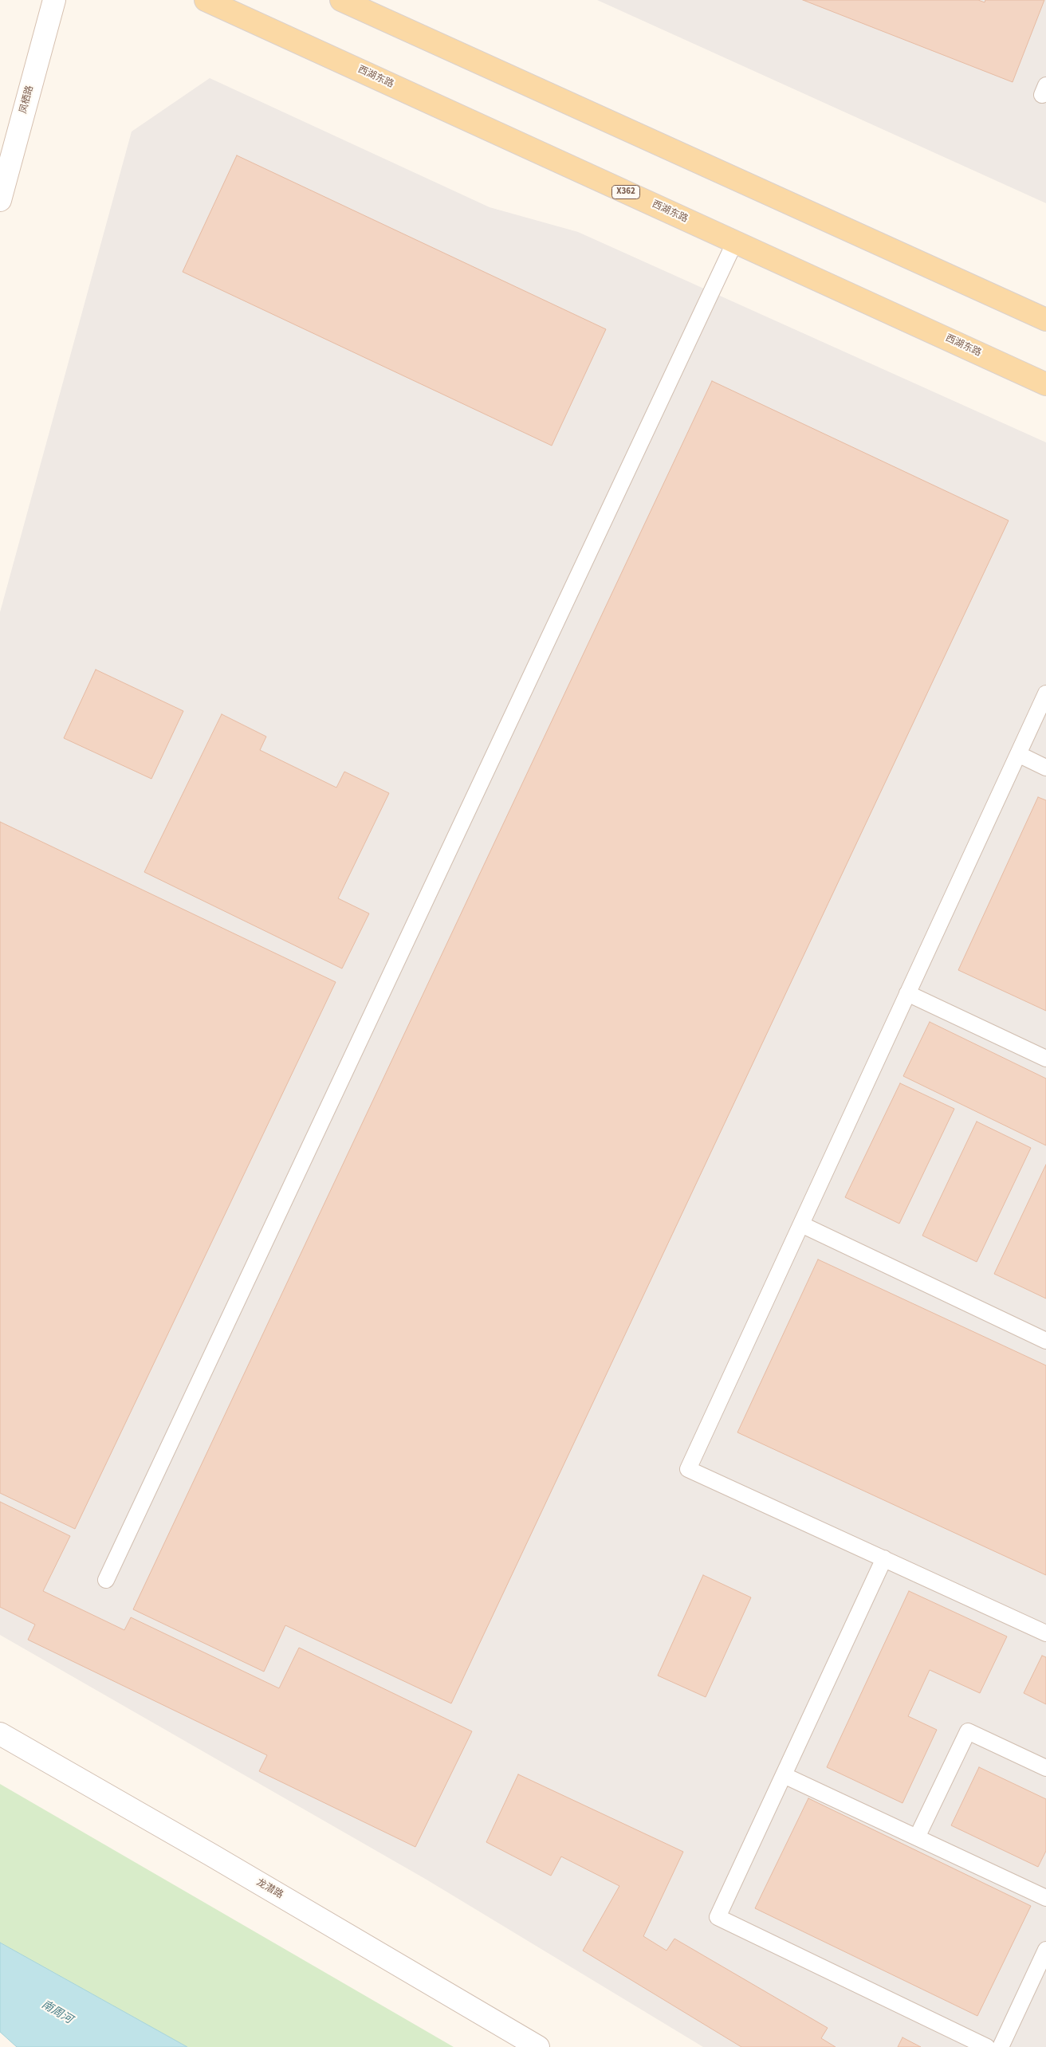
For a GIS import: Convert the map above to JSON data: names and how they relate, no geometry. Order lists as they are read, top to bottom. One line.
{"streets":{"main road":["西湖东路","X362"],"street":["凤栖路","龙潜路"]},"water":["南周河"]}
